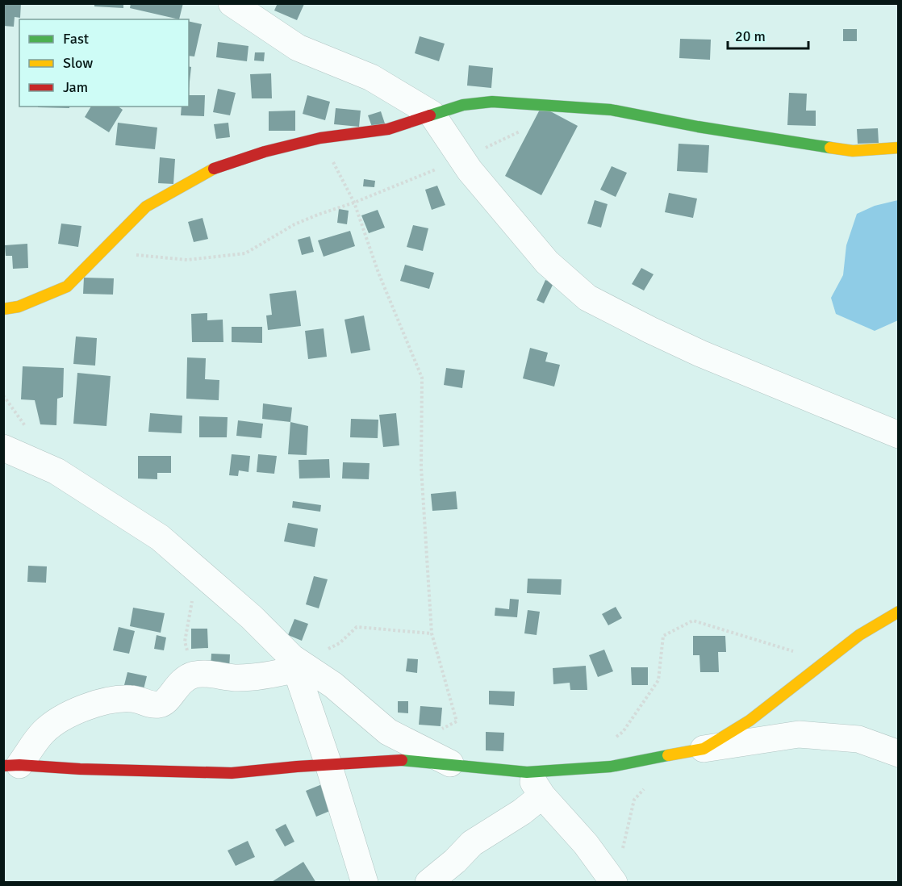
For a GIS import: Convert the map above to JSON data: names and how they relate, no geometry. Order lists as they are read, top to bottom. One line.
{"legend":["Fast","Slow","Jam"],"scale_bar":"20 m"}
